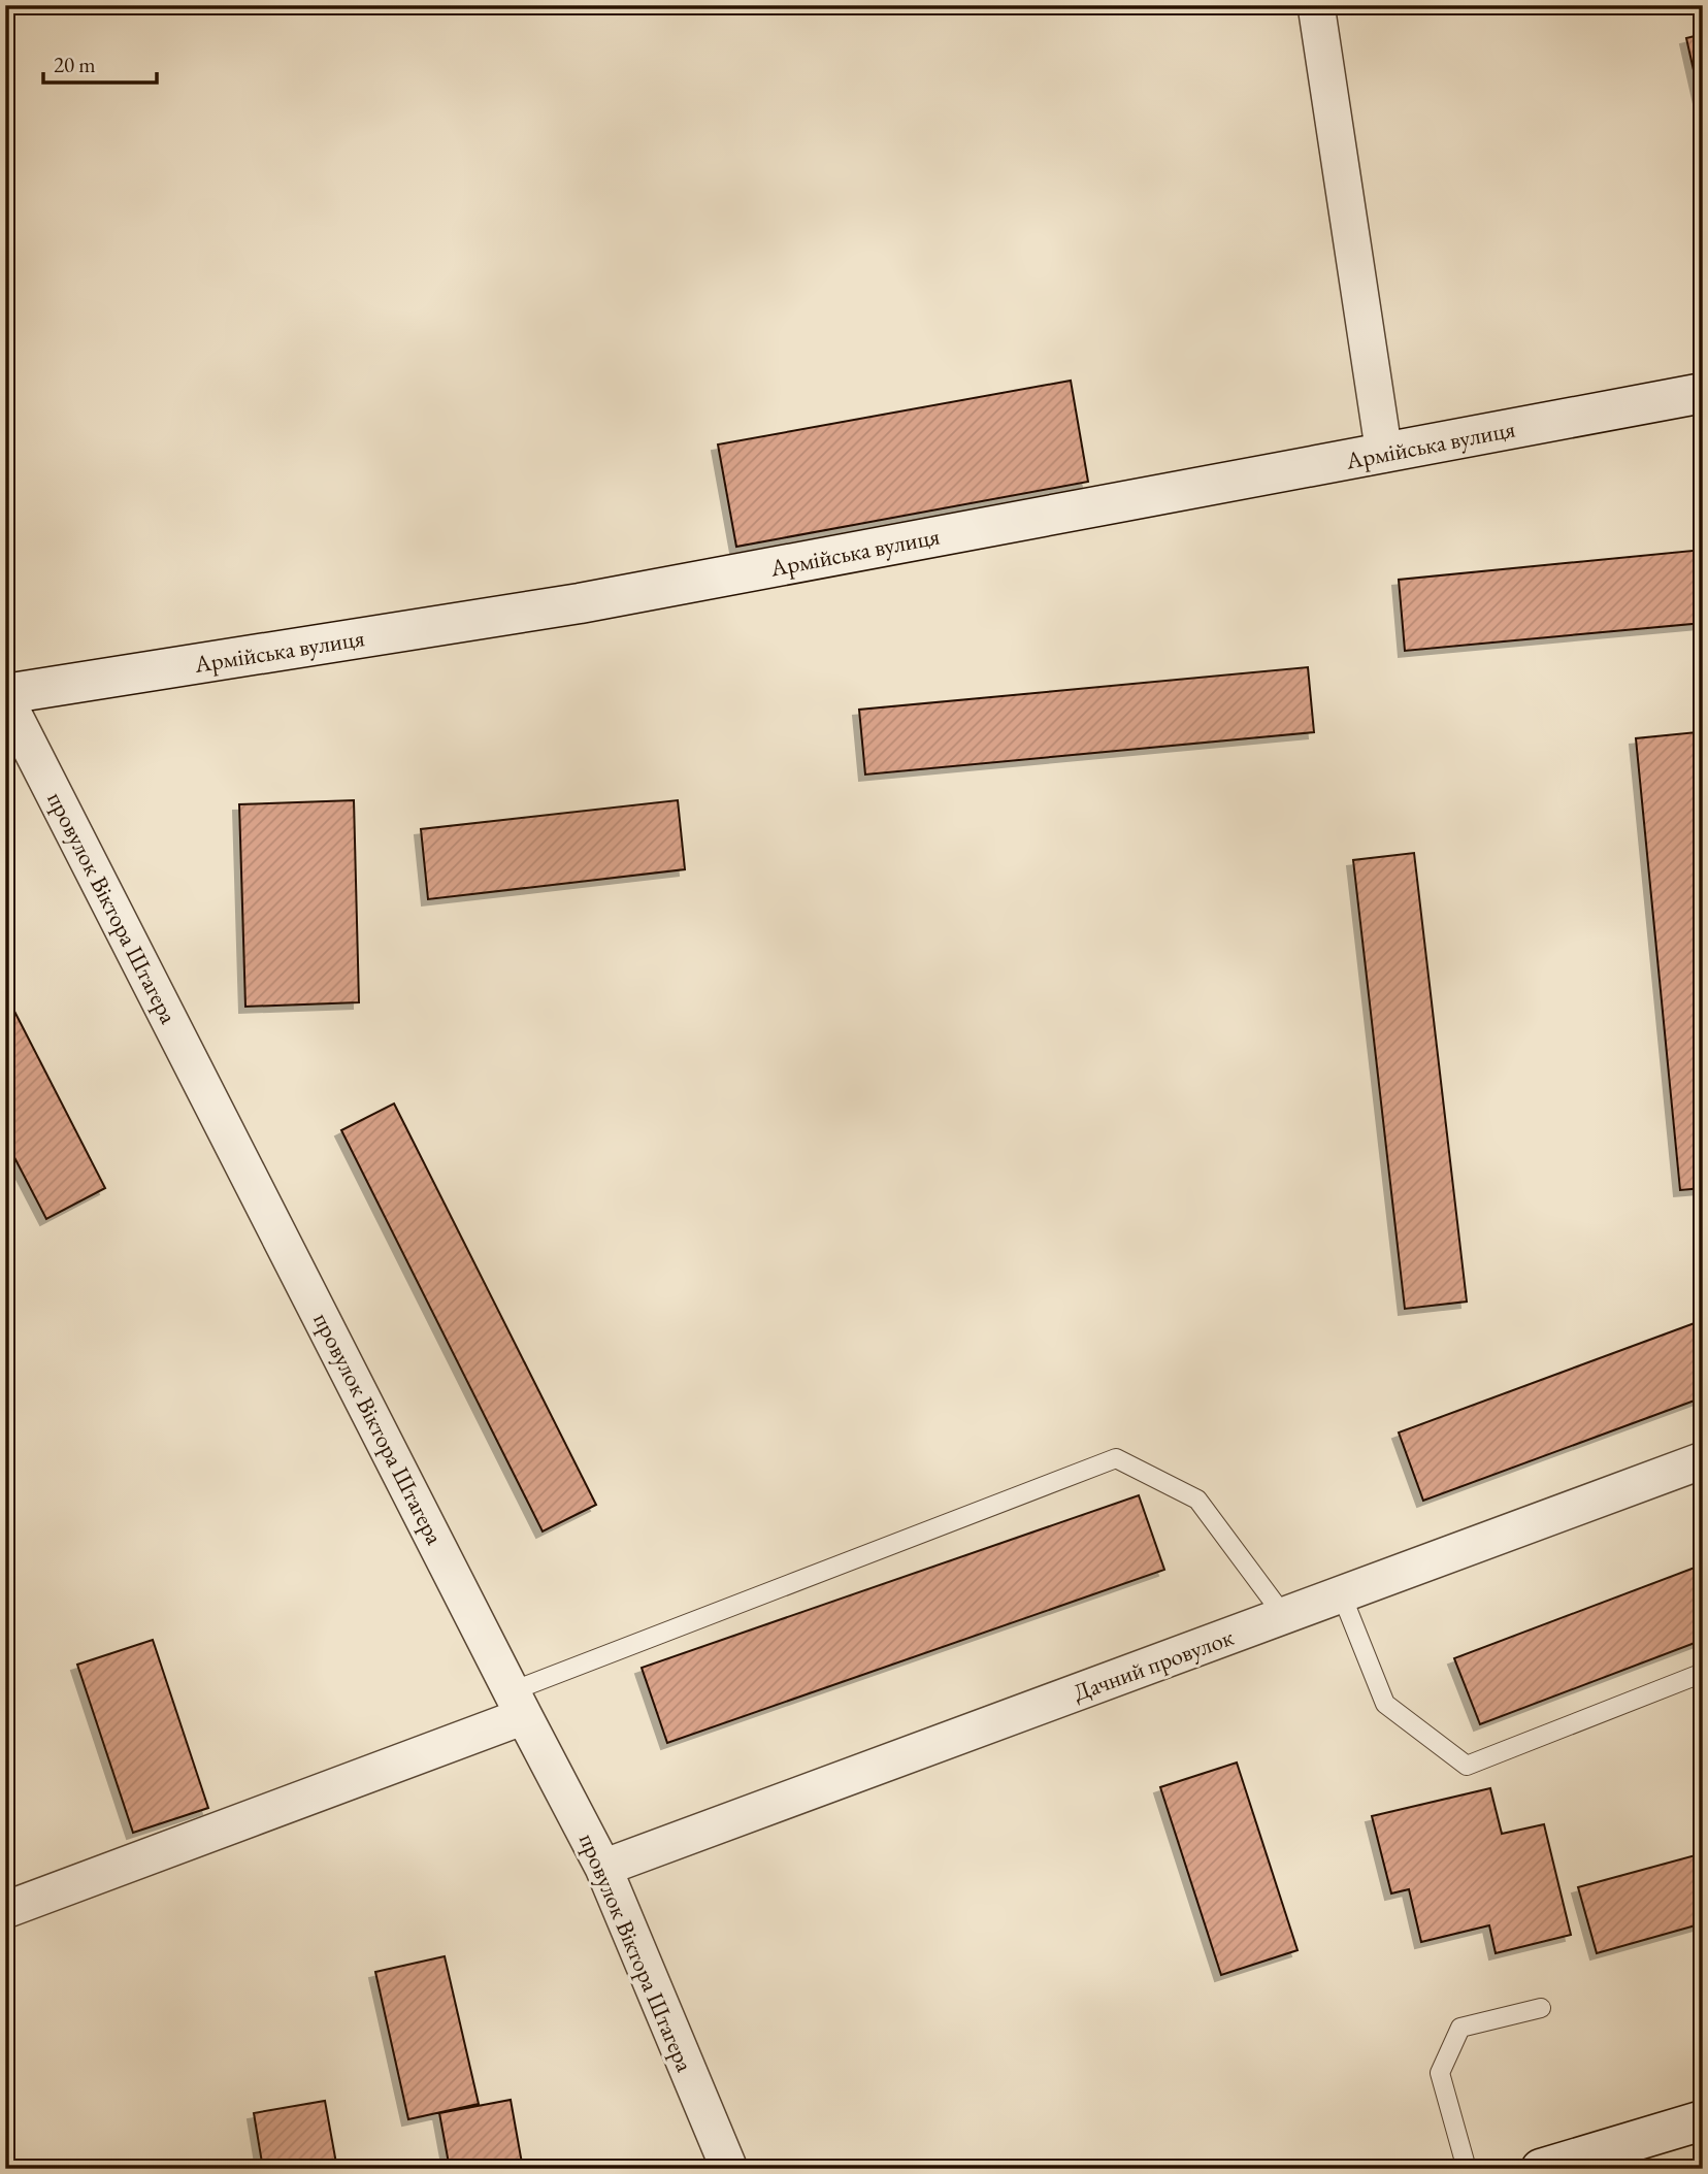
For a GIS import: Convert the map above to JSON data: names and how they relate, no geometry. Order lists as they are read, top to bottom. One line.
{"streets":{"street":["Армійська вулиця","провулок Віктора Штагера","Дачний провулок"]},"crossings":[["Армійська вулиця","провулок Віктора Штагера"],["провулок Віктора Штагера","Дачний провулок"]],"scale_bar":"20 m"}
